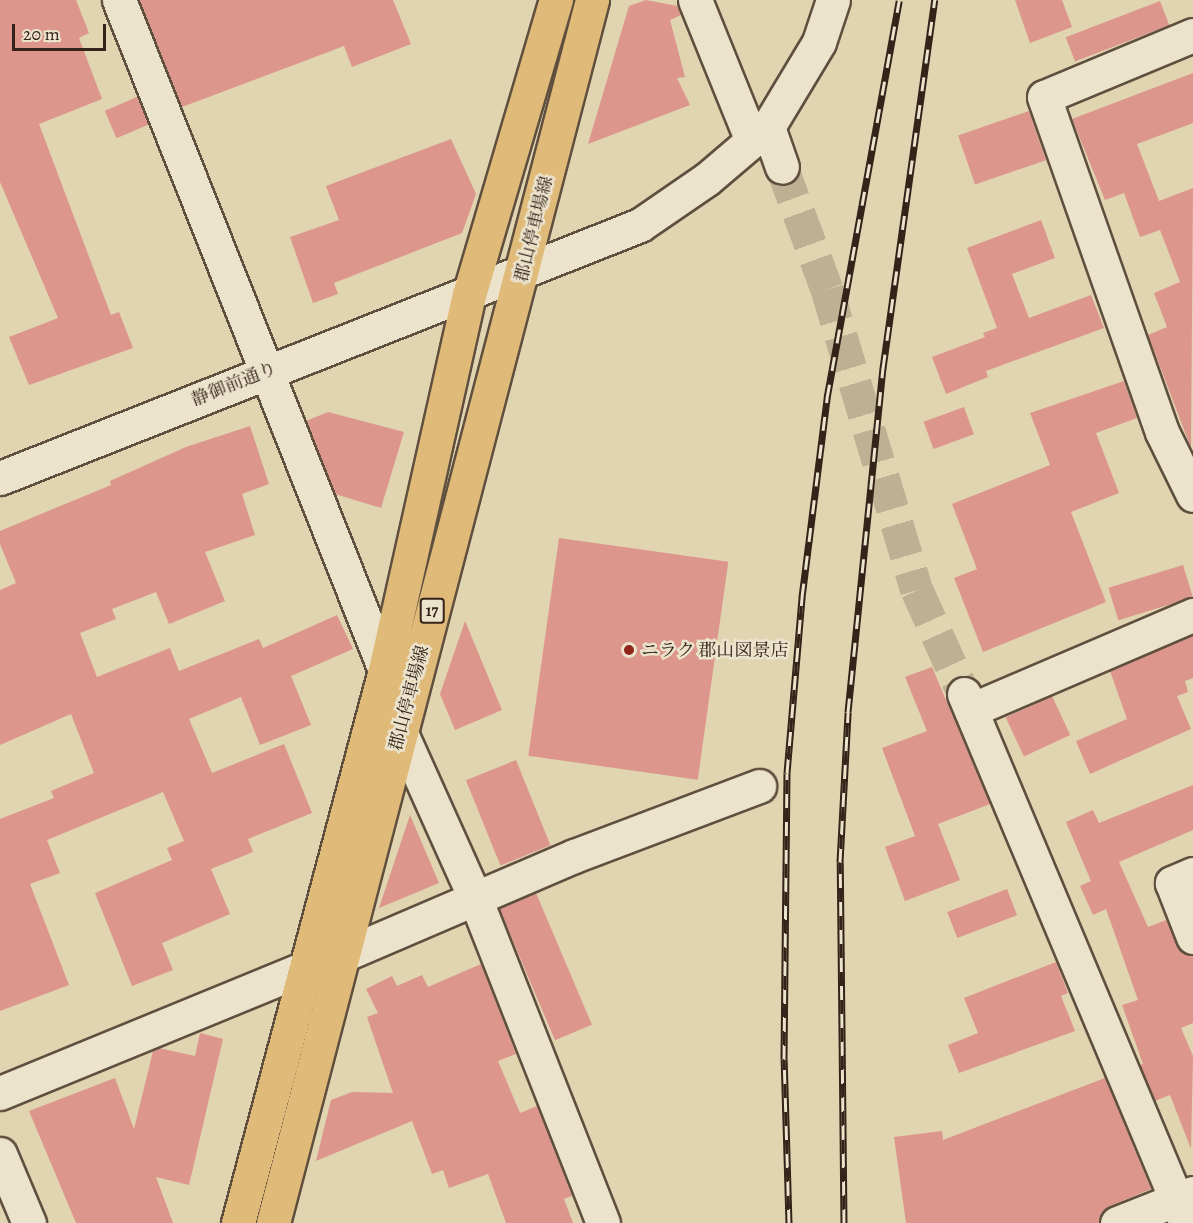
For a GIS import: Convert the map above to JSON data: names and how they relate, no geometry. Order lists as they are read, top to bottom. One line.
{"streets":{"main road":["郡山停車場線","17"],"street":["静御前通り"]},"crossings":[["郡山停車場線","静御前通り"]],"places":["ニラク 郡山図景店"],"scale_bar":"20 m"}
